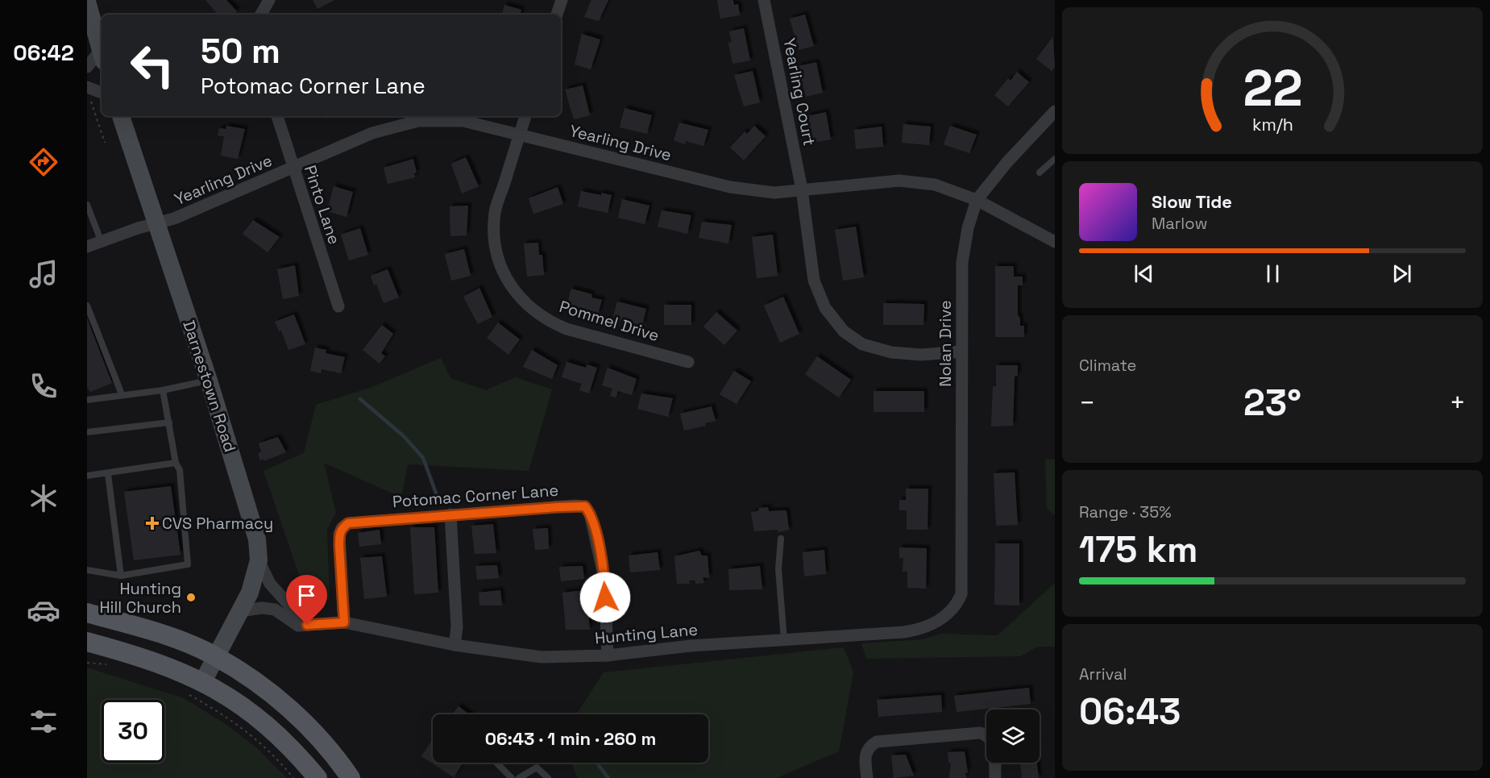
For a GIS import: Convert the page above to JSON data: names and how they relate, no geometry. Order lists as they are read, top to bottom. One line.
{"streets":{"main road":["Darnestown Road"],"street":["Yearling Court","Yearling Drive","Pinto Lane","Pommel Drive","Nolan Drive","Potomac Corner Lane","Hunting Lane"]},"crossings":[["Yearling Court","Yearling Drive"],["Yearling Court","Nolan Drive"],["Yearling Drive","Pinto Lane"],["Yearling Drive","Pommel Drive"],["Yearling Drive","Nolan Drive"],["Yearling Drive","Darnestown Road"],["Nolan Drive","Hunting Lane"],["Darnestown Road","Hunting Lane"],["Potomac Corner Lane","Hunting Lane"]],"places":{"health":["CVS Pharmacy"],"other":["Hunting Hill Church"]},"page":{"tabs":"06:42","turn":["50 m","Potomac Corner Lane"],"song":["Slow Tide","Marlow"],"tile":["Climate",["Range · 35%","175 km"],["Arrival","06:43"]],"heat":["−","23°","+"],"limit":"30","trip":"06:43 · 1 min · 260 m","gauge":["22","km/h"]}}
